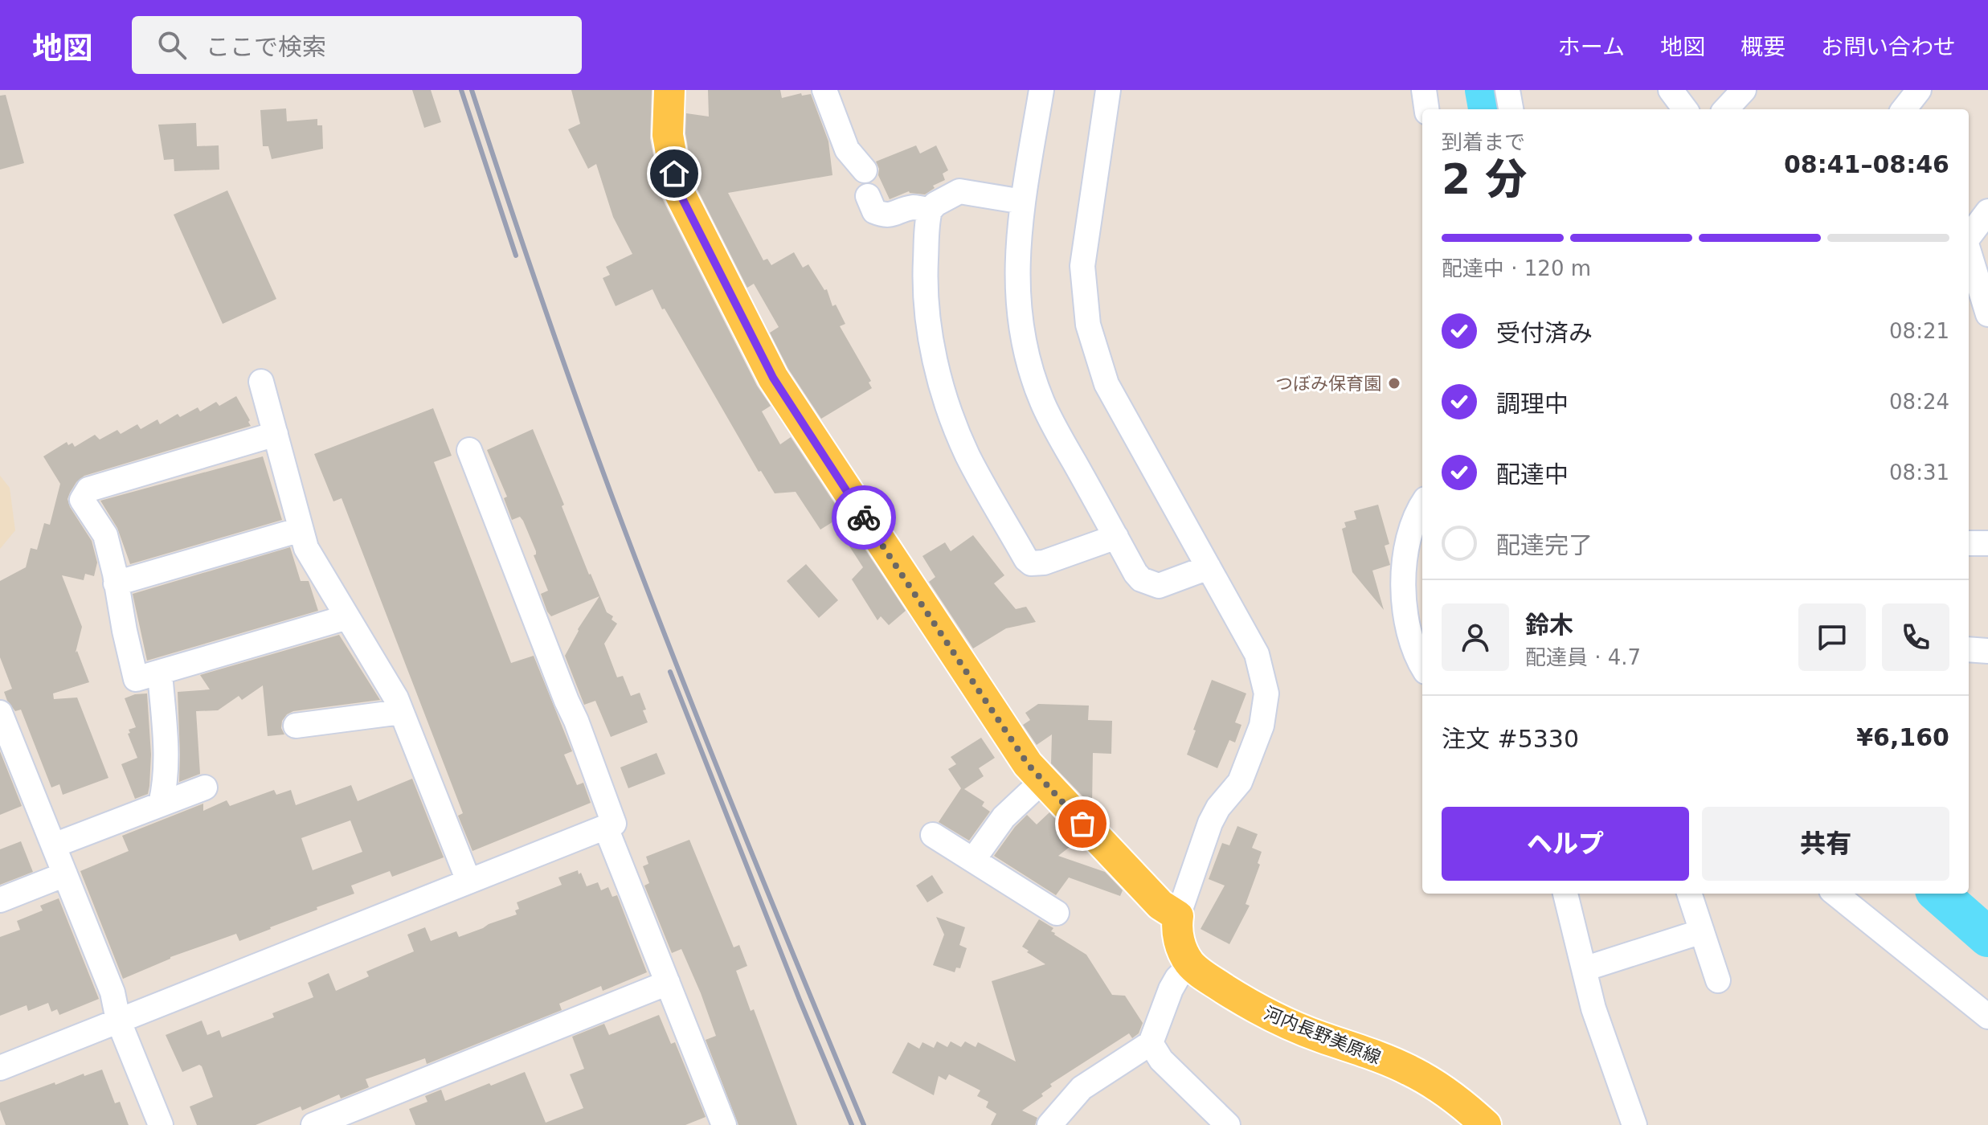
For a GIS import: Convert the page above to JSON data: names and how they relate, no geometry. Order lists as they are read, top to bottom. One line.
{"streets":{"main road":["河内長野美原線"]},"places":["つぼみ保育園"],"page":{"header":"地図","search":"ここで検索","nav":["ホーム","地図","概要","お問い合わせ"],"heading":["2 分","到着まで","08:41–08:46"],"panel":["鈴木","配達員 · 4.7","注文 #5330","¥6,160"],"bar":"配達中 · 120 m","list":[["受付済み","08:21"],["調理中","08:24"],["配達中","08:31"],"配達完了"],"buttons":["ヘルプ","共有"]}}
